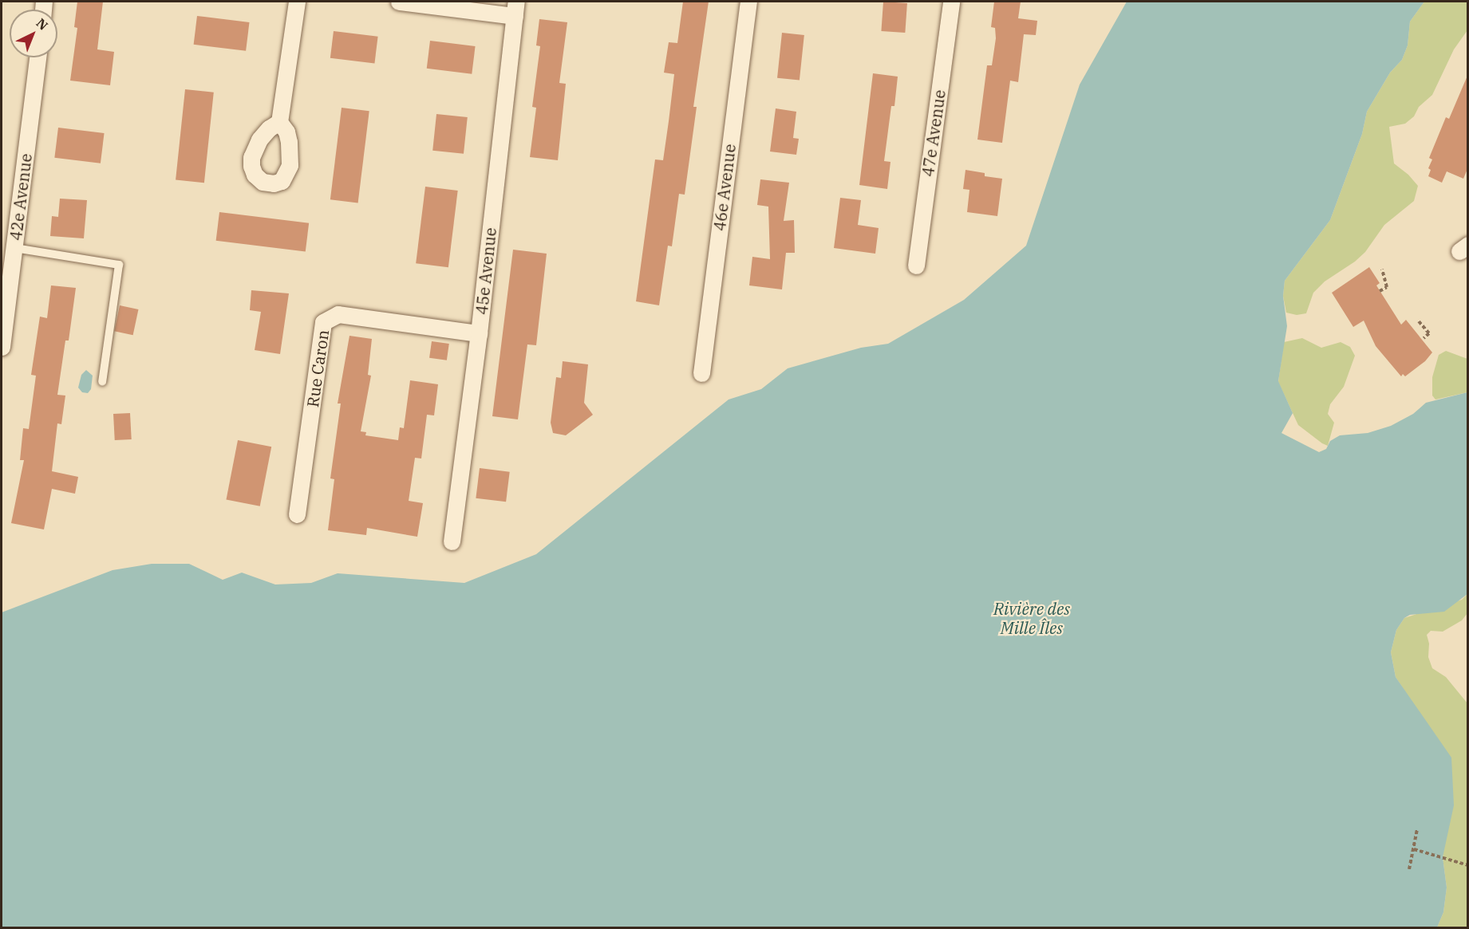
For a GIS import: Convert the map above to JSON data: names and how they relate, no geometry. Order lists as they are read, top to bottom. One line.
{"streets":{"street":["47e Avenue","46e Avenue","42e Avenue","45e Avenue","Rue Caron"]},"crossings":[["45e Avenue","Rue Caron"]],"water":["Rivière des Mille Îles"],"north":"top right"}
